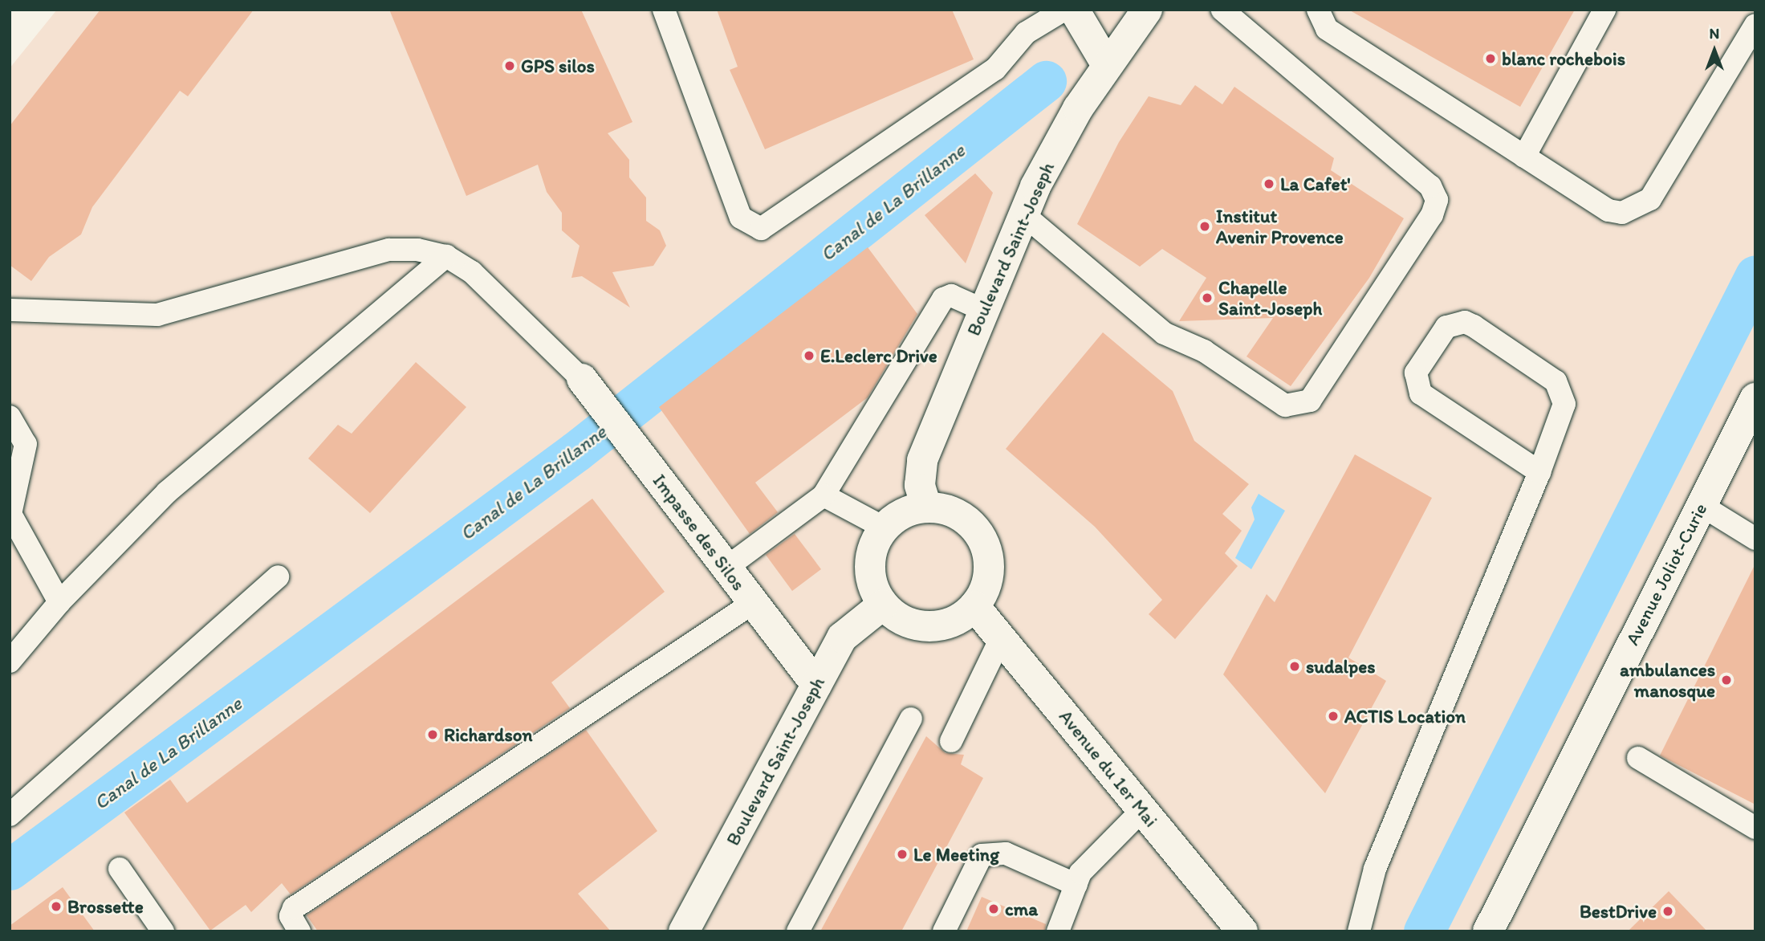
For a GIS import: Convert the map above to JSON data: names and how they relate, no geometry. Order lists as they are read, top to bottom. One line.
{"streets":{"street":["Boulevard Saint-Joseph","Impasse des Silos","Avenue Joliot-Curie","Avenue du 1er Mai"]},"crossings":[["Boulevard Saint-Joseph","Impasse des Silos"],["Boulevard Saint-Joseph","Avenue du 1er Mai"]],"water":["Canal de La Brillanne"],"places":["blanc rochebois","GPS silos","La Cafet'","Institut Avenir Provence","Chapelle Saint-Joseph","E.Leclerc Drive","sudalpes","ambulances manosque","ACTIS Location","Richardson","Le Meeting","Brossette","cma","BestDrive"],"north":"top"}
